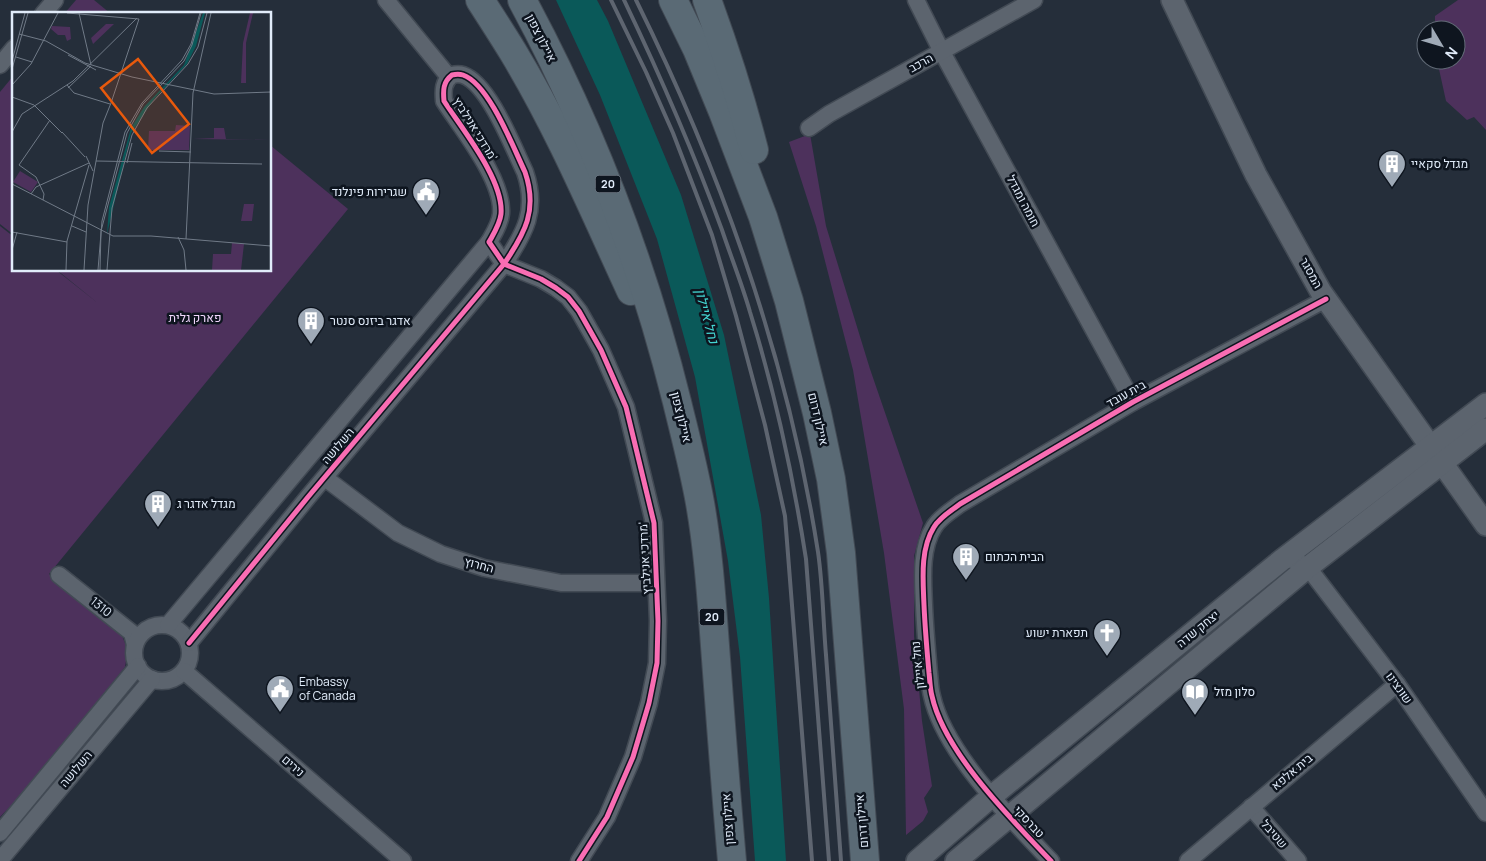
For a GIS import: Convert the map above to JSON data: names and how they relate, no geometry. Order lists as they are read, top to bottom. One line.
{"streets":{"highway":["איילון צפון","20","איילון דרום"],"street":["הרכב","מרדכי אנילביץ'","חומה ומגדל","המסגר","בית עובד","השלושה","החרוץ","1310","יצחק שדה","נחל איילון","שונצינו","נירים","בית אלפא","טברסקי","שטיבל"]},"crossings":[["הרכב","חומה ומגדל"],["מרדכי אנילביץ'","השלושה"],["מרדכי אנילביץ'","החרוץ"],["חומה ומגדל","בית עובד"],["המסגר","בית עובד"],["המסגר","יצחק שדה"],["בית עובד","נחל איילון"],["השלושה","החרוץ"],["השלושה","1310"],["השלושה","נירים"],["1310","נירים"],["יצחק שדה","נחל איילון"],["יצחק שדה","שונצינו"],["יצחק שדה","טברסקי"],["נחל איילון","טברסקי"],["שונצינו","בית אלפא"],["בית אלפא","שטיבל"]],"water":["נחל איילון"],"parks":["פארק גלית"],"places":{"building":["מגדל סקאיי","אדגר ביזנס סנטר","מגדל אדגר ג","הבית הכתום"],"public building":["שגרירות פינלנד","Embassy of Canada"],"church":["תפארת ישוע"],"library":["סלון מזל"]},"north":"bottom right"}
